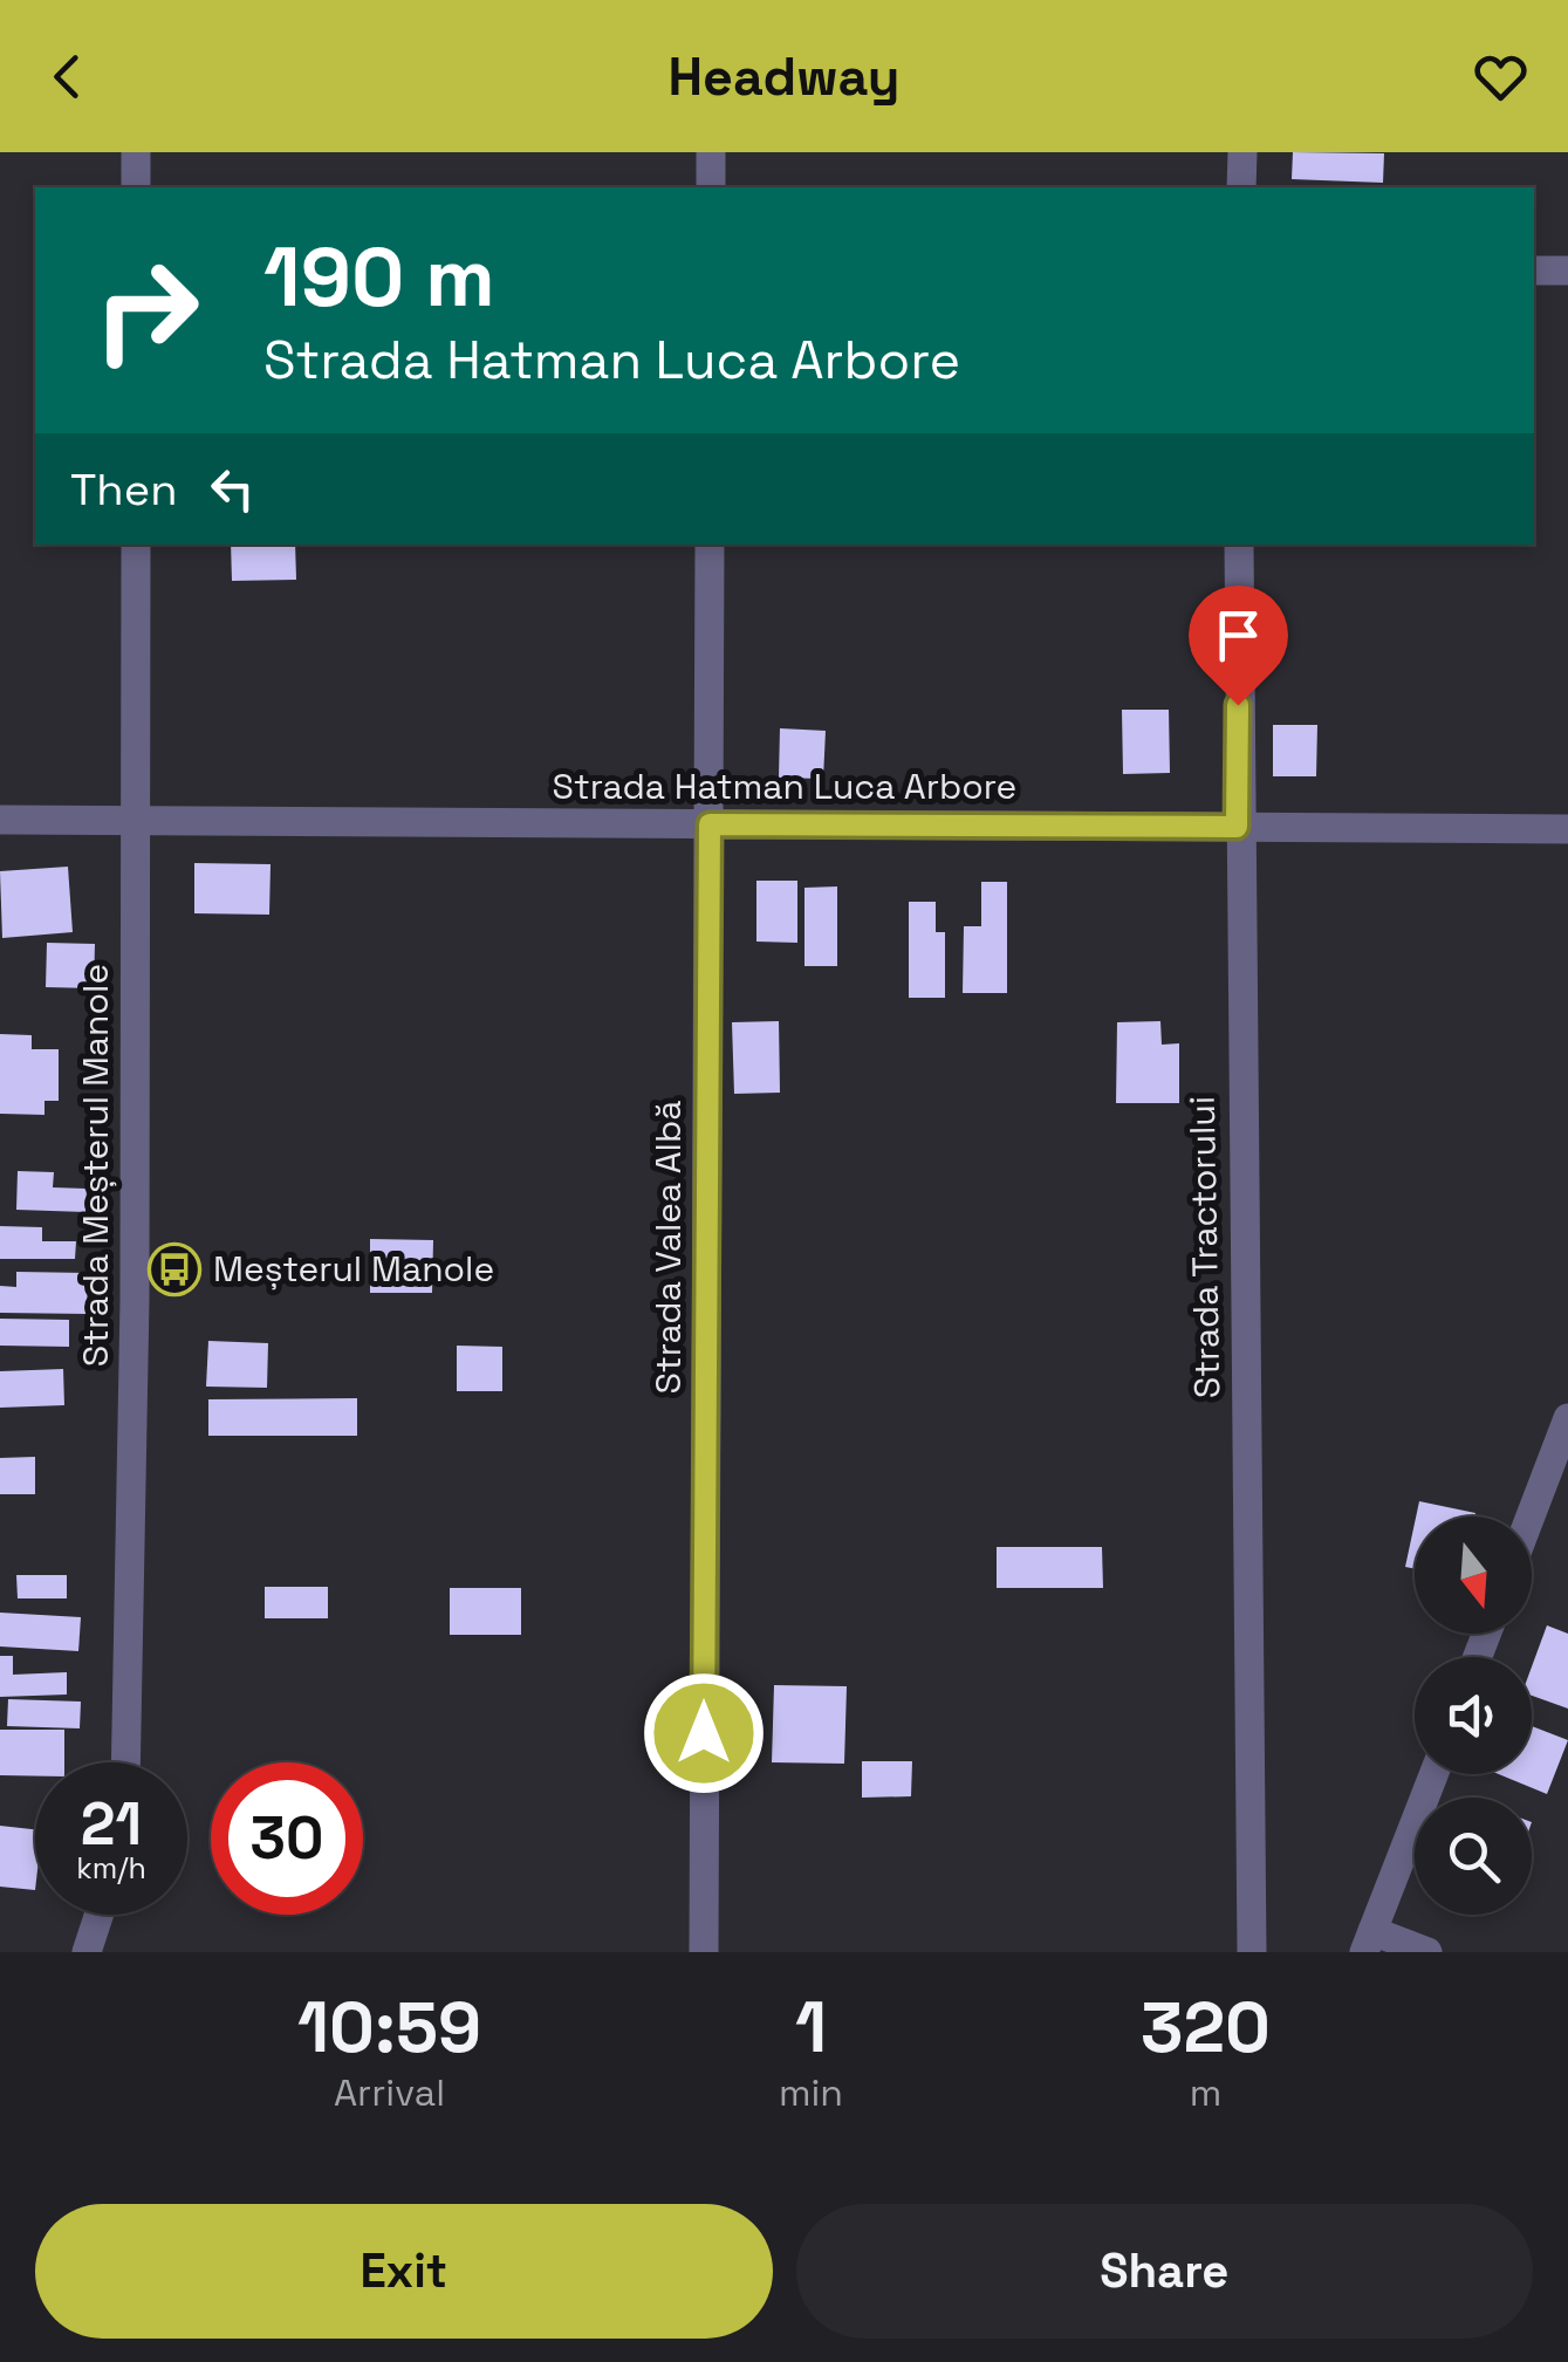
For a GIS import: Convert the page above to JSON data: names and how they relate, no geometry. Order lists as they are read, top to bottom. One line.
{"streets":{"street":["Strada Hatman Luca Arbore","Strada Meșterul Manole","Strada Valea Albă","Strada Tractorului"]},"crossings":[["Strada Hatman Luca Arbore","Strada Meșterul Manole"],["Strada Hatman Luca Arbore","Strada Valea Albă"],["Strada Hatman Luca Arbore","Strada Tractorului"]],"places":{"bus stop":["Meșterul Manole"]},"north":"bottom","page":{"header":"Headway","turn":["190 m","Strada Hatman Luca Arbore"],"then":"Then","speed":"21 km/h","limit":"30","eta":["10:59","Arrival","1","min","320","m"],"buttons":["Exit","Share"]}}
